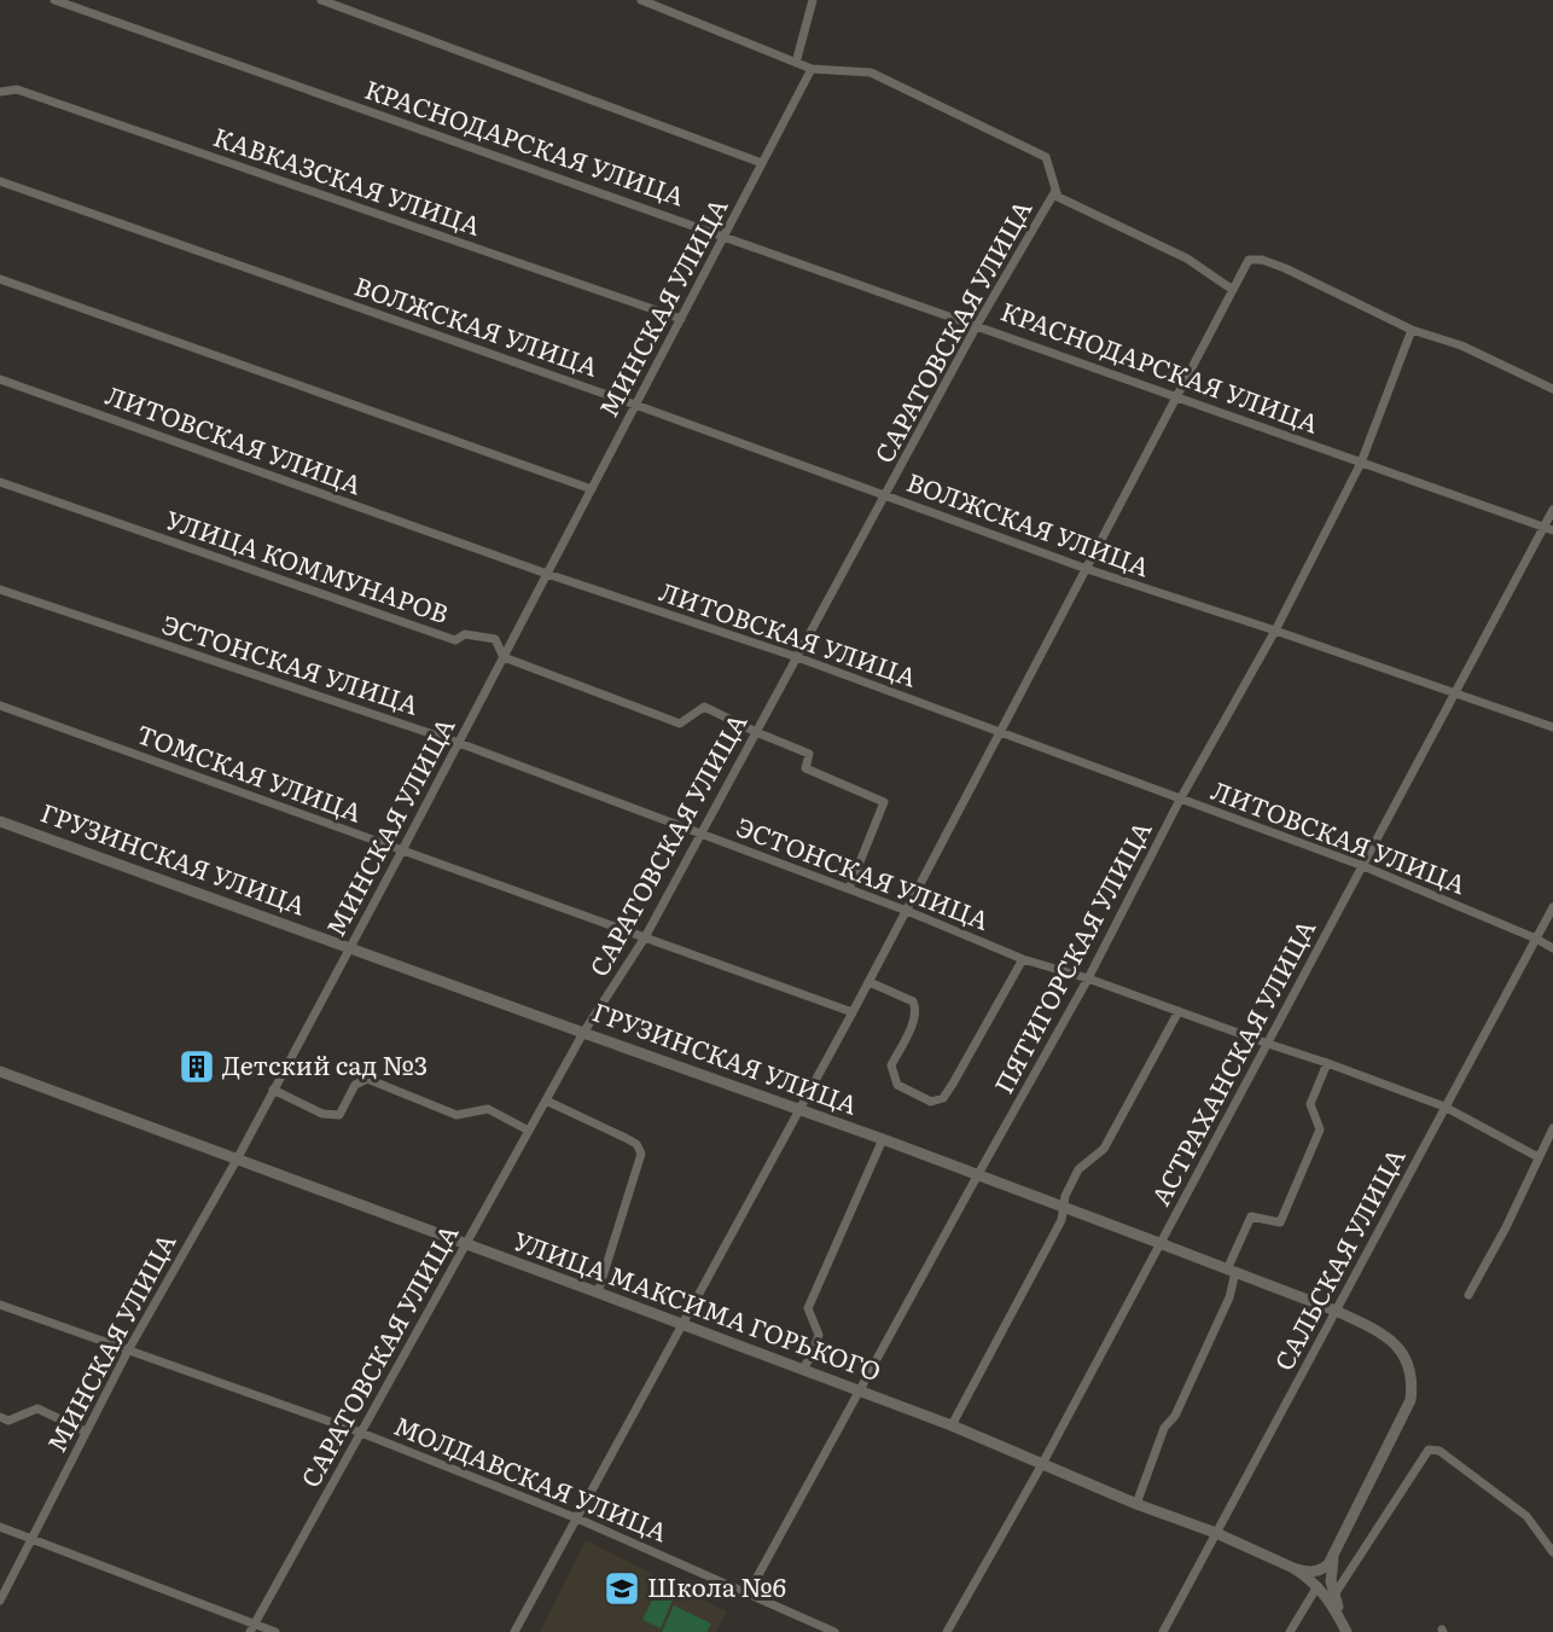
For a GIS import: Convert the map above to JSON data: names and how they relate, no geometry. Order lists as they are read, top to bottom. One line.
{"streets":{"main road":["ГРУЗИНСКАЯ УЛИЦА","УЛИЦА МАКСИМА ГОРЬКОГО"],"street":["КРАСНОДАРСКАЯ УЛИЦА","КАВКАЗСКАЯ УЛИЦА","МИНСКАЯ УЛИЦА","ВОЛЖСКАЯ УЛИЦА","САРАТОВСКАЯ УЛИЦА","ЛИТОВСКАЯ УЛИЦА","УЛИЦА КОММУНАРОВ","ЭСТОНСКАЯ УЛИЦА","ТОМСКАЯ УЛИЦА","ПЯТИГОРСКАЯ УЛИЦА","АСТРАХАНСКАЯ УЛИЦА","САЛЬСКАЯ УЛИЦА","МОЛДАВСКАЯ УЛИЦА"]},"crossings":[["КРАСНОДАРСКАЯ УЛИЦА","МИНСКАЯ УЛИЦА"],["КРАСНОДАРСКАЯ УЛИЦА","САРАТОВСКАЯ УЛИЦА"],["КРАСНОДАРСКАЯ УЛИЦА","ПЯТИГОРСКАЯ УЛИЦА"],["КРАСНОДАРСКАЯ УЛИЦА","АСТРАХАНСКАЯ УЛИЦА"],["КАВКАЗСКАЯ УЛИЦА","МИНСКАЯ УЛИЦА"],["МИНСКАЯ УЛИЦА","ВОЛЖСКАЯ УЛИЦА"],["МИНСКАЯ УЛИЦА","ЛИТОВСКАЯ УЛИЦА"],["МИНСКАЯ УЛИЦА","УЛИЦА КОММУНАРОВ"],["МИНСКАЯ УЛИЦА","ЭСТОНСКАЯ УЛИЦА"],["МИНСКАЯ УЛИЦА","ТОМСКАЯ УЛИЦА"],["МИНСКАЯ УЛИЦА","ГРУЗИНСКАЯ УЛИЦА"],["МИНСКАЯ УЛИЦА","УЛИЦА МАКСИМА ГОРЬКОГО"],["МИНСКАЯ УЛИЦА","МОЛДАВСКАЯ УЛИЦА"],["ВОЛЖСКАЯ УЛИЦА","САРАТОВСКАЯ УЛИЦА"],["ВОЛЖСКАЯ УЛИЦА","ПЯТИГОРСКАЯ УЛИЦА"],["ВОЛЖСКАЯ УЛИЦА","АСТРАХАНСКАЯ УЛИЦА"],["САРАТОВСКАЯ УЛИЦА","ЛИТОВСКАЯ УЛИЦА"],["САРАТОВСКАЯ УЛИЦА","УЛИЦА КОММУНАРОВ"],["САРАТОВСКАЯ УЛИЦА","ЭСТОНСКАЯ УЛИЦА"],["САРАТОВСКАЯ УЛИЦА","ТОМСКАЯ УЛИЦА"],["САРАТОВСКАЯ УЛИЦА","ГРУЗИНСКАЯ УЛИЦА"],["САРАТОВСКАЯ УЛИЦА","УЛИЦА МАКСИМА ГОРЬКОГО"],["САРАТОВСКАЯ УЛИЦА","МОЛДАВСКАЯ УЛИЦА"],["ЛИТОВСКАЯ УЛИЦА","ПЯТИГОРСКАЯ УЛИЦА"],["ЛИТОВСКАЯ УЛИЦА","АСТРАХАНСКАЯ УЛИЦА"],["ЛИТОВСКАЯ УЛИЦА","САЛЬСКАЯ УЛИЦА"],["УЛИЦА КОММУНАРОВ","ЭСТОНСКАЯ УЛИЦА"],["ЭСТОНСКАЯ УЛИЦА","ПЯТИГОРСКАЯ УЛИЦА"],["ЭСТОНСКАЯ УЛИЦА","АСТРАХАНСКАЯ УЛИЦА"],["ЭСТОНСКАЯ УЛИЦА","САЛЬСКАЯ УЛИЦА"],["ГРУЗИНСКАЯ УЛИЦА","ПЯТИГОРСКАЯ УЛИЦА"],["ГРУЗИНСКАЯ УЛИЦА","АСТРАХАНСКАЯ УЛИЦА"],["ГРУЗИНСКАЯ УЛИЦА","САЛЬСКАЯ УЛИЦА"],["ПЯТИГОРСКАЯ УЛИЦА","УЛИЦА МАКСИМА ГОРЬКОГО"],["ПЯТИГОРСКАЯ УЛИЦА","МОЛДАВСКАЯ УЛИЦА"],["АСТРАХАНСКАЯ УЛИЦА","УЛИЦА МАКСИМА ГОРЬКОГО"],["САЛЬСКАЯ УЛИЦА","УЛИЦА МАКСИМА ГОРЬКОГО"]],"places":{"building":["Детский сад №3"],"school or university":["Школа №6"]}}
